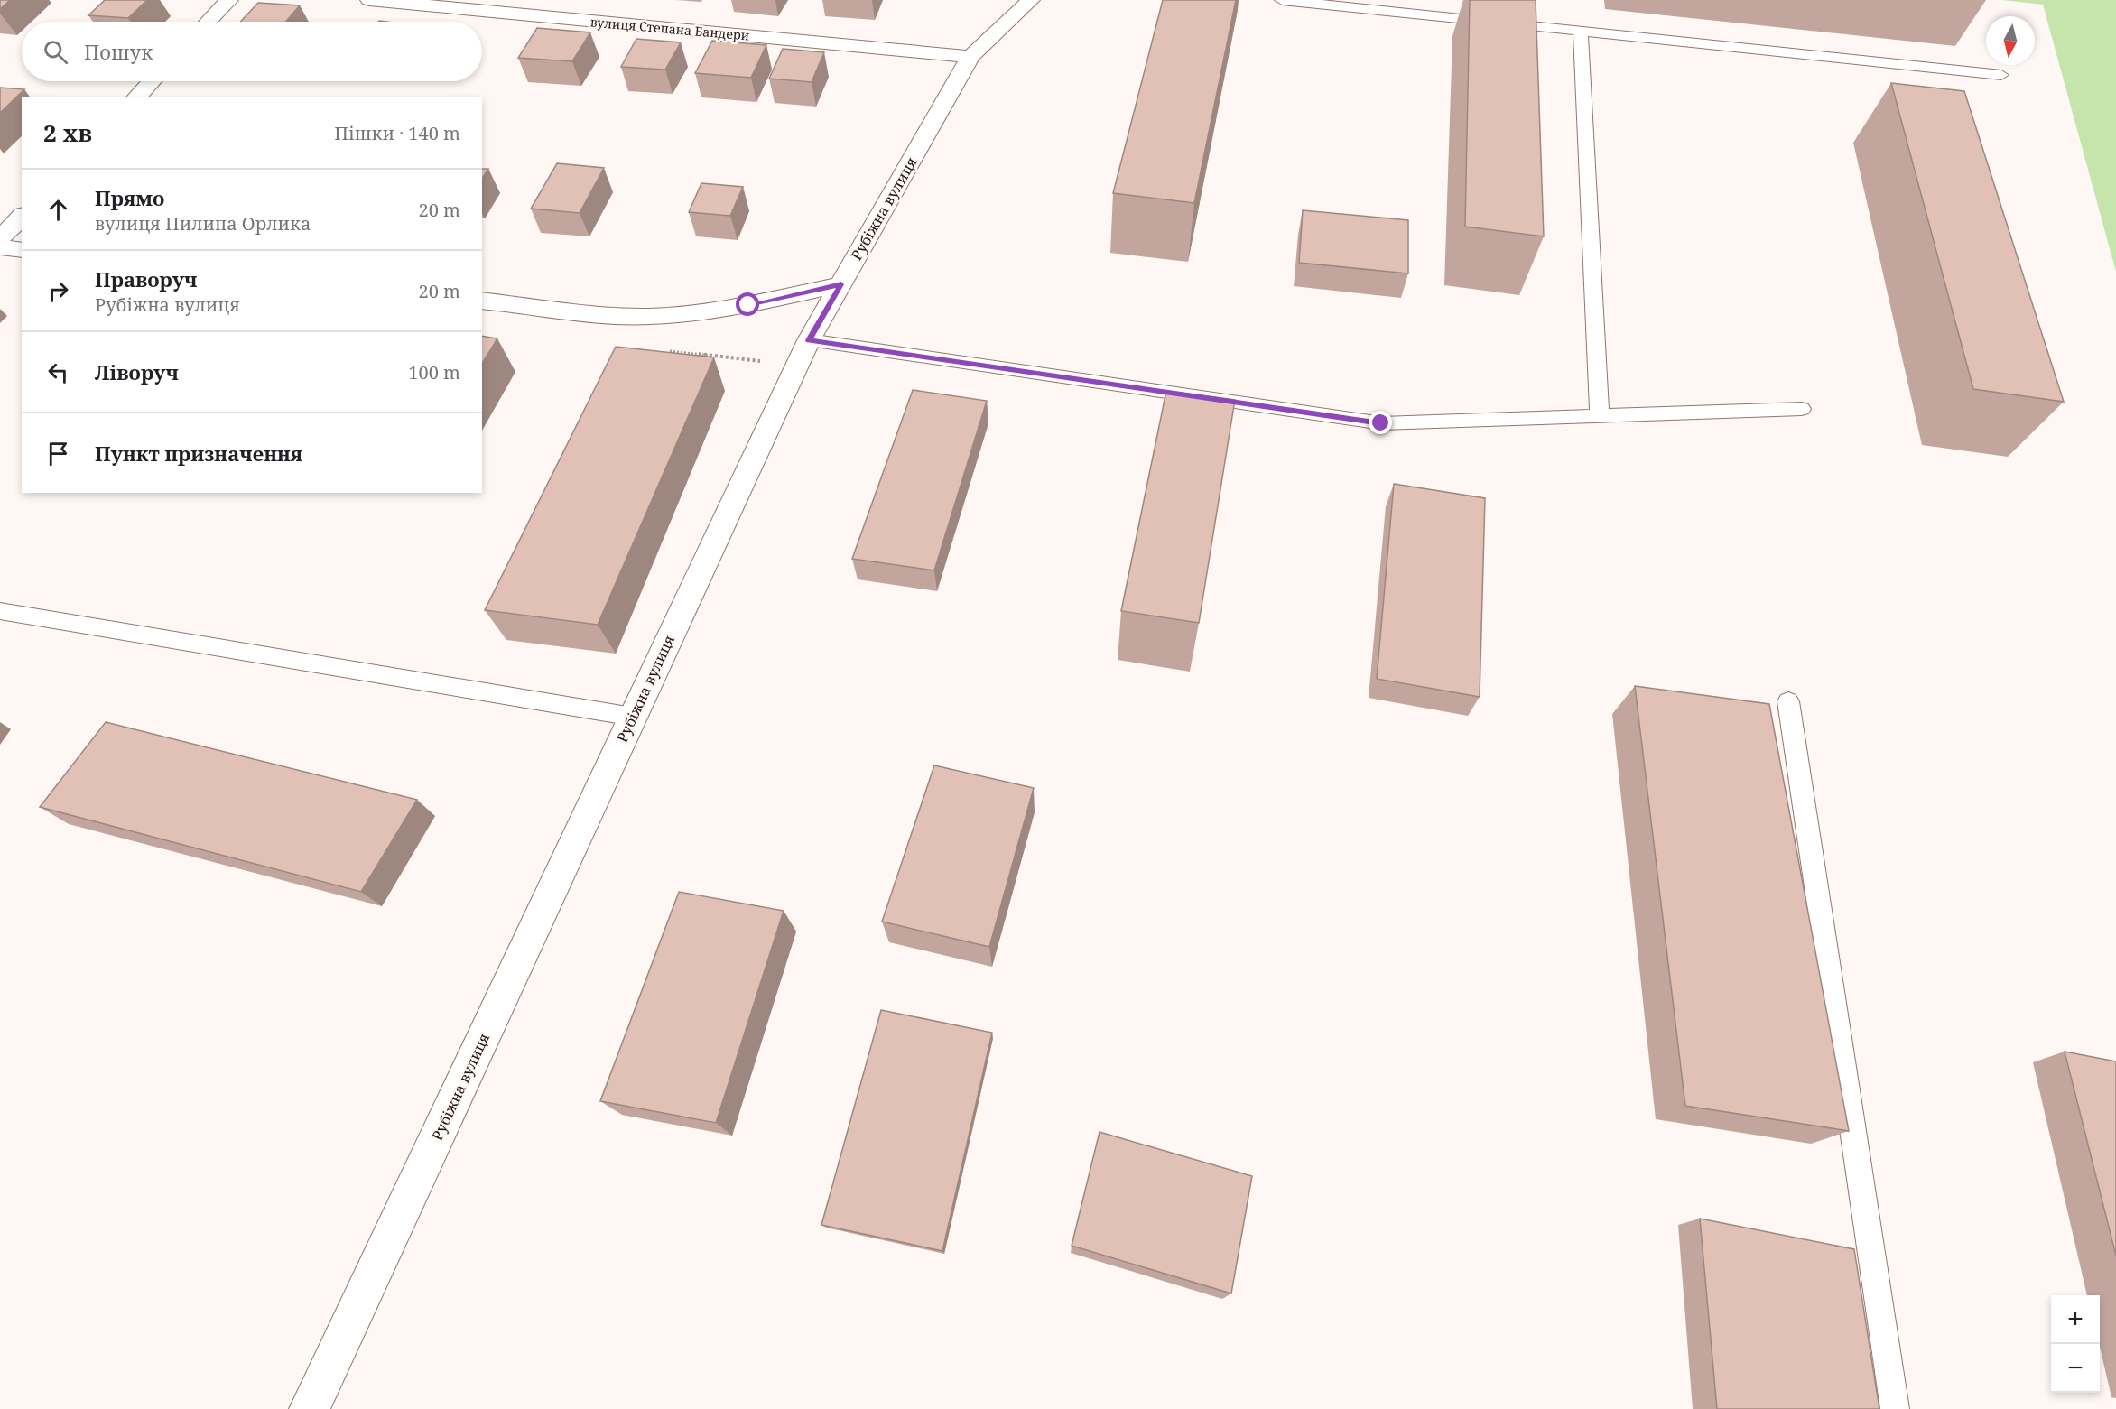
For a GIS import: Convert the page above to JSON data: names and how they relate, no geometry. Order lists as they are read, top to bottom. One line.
{"streets":{"street":["вулиця Степана Бандери","Рубіжна вулиця"]},"crossings":[["вулиця Степана Бандери","Рубіжна вулиця"]],"north":"bottom","page":{"search":"Пошук","heading":["2 хв","Пішки · 140 m"],"list":[["Прямо","вулиця Пилипа Орлика","20 m"],["Праворуч","Рубіжна вулиця","20 m"],["Ліворуч","100 m"],"Пункт призначення"],"map_buttons":["+","−"]}}
